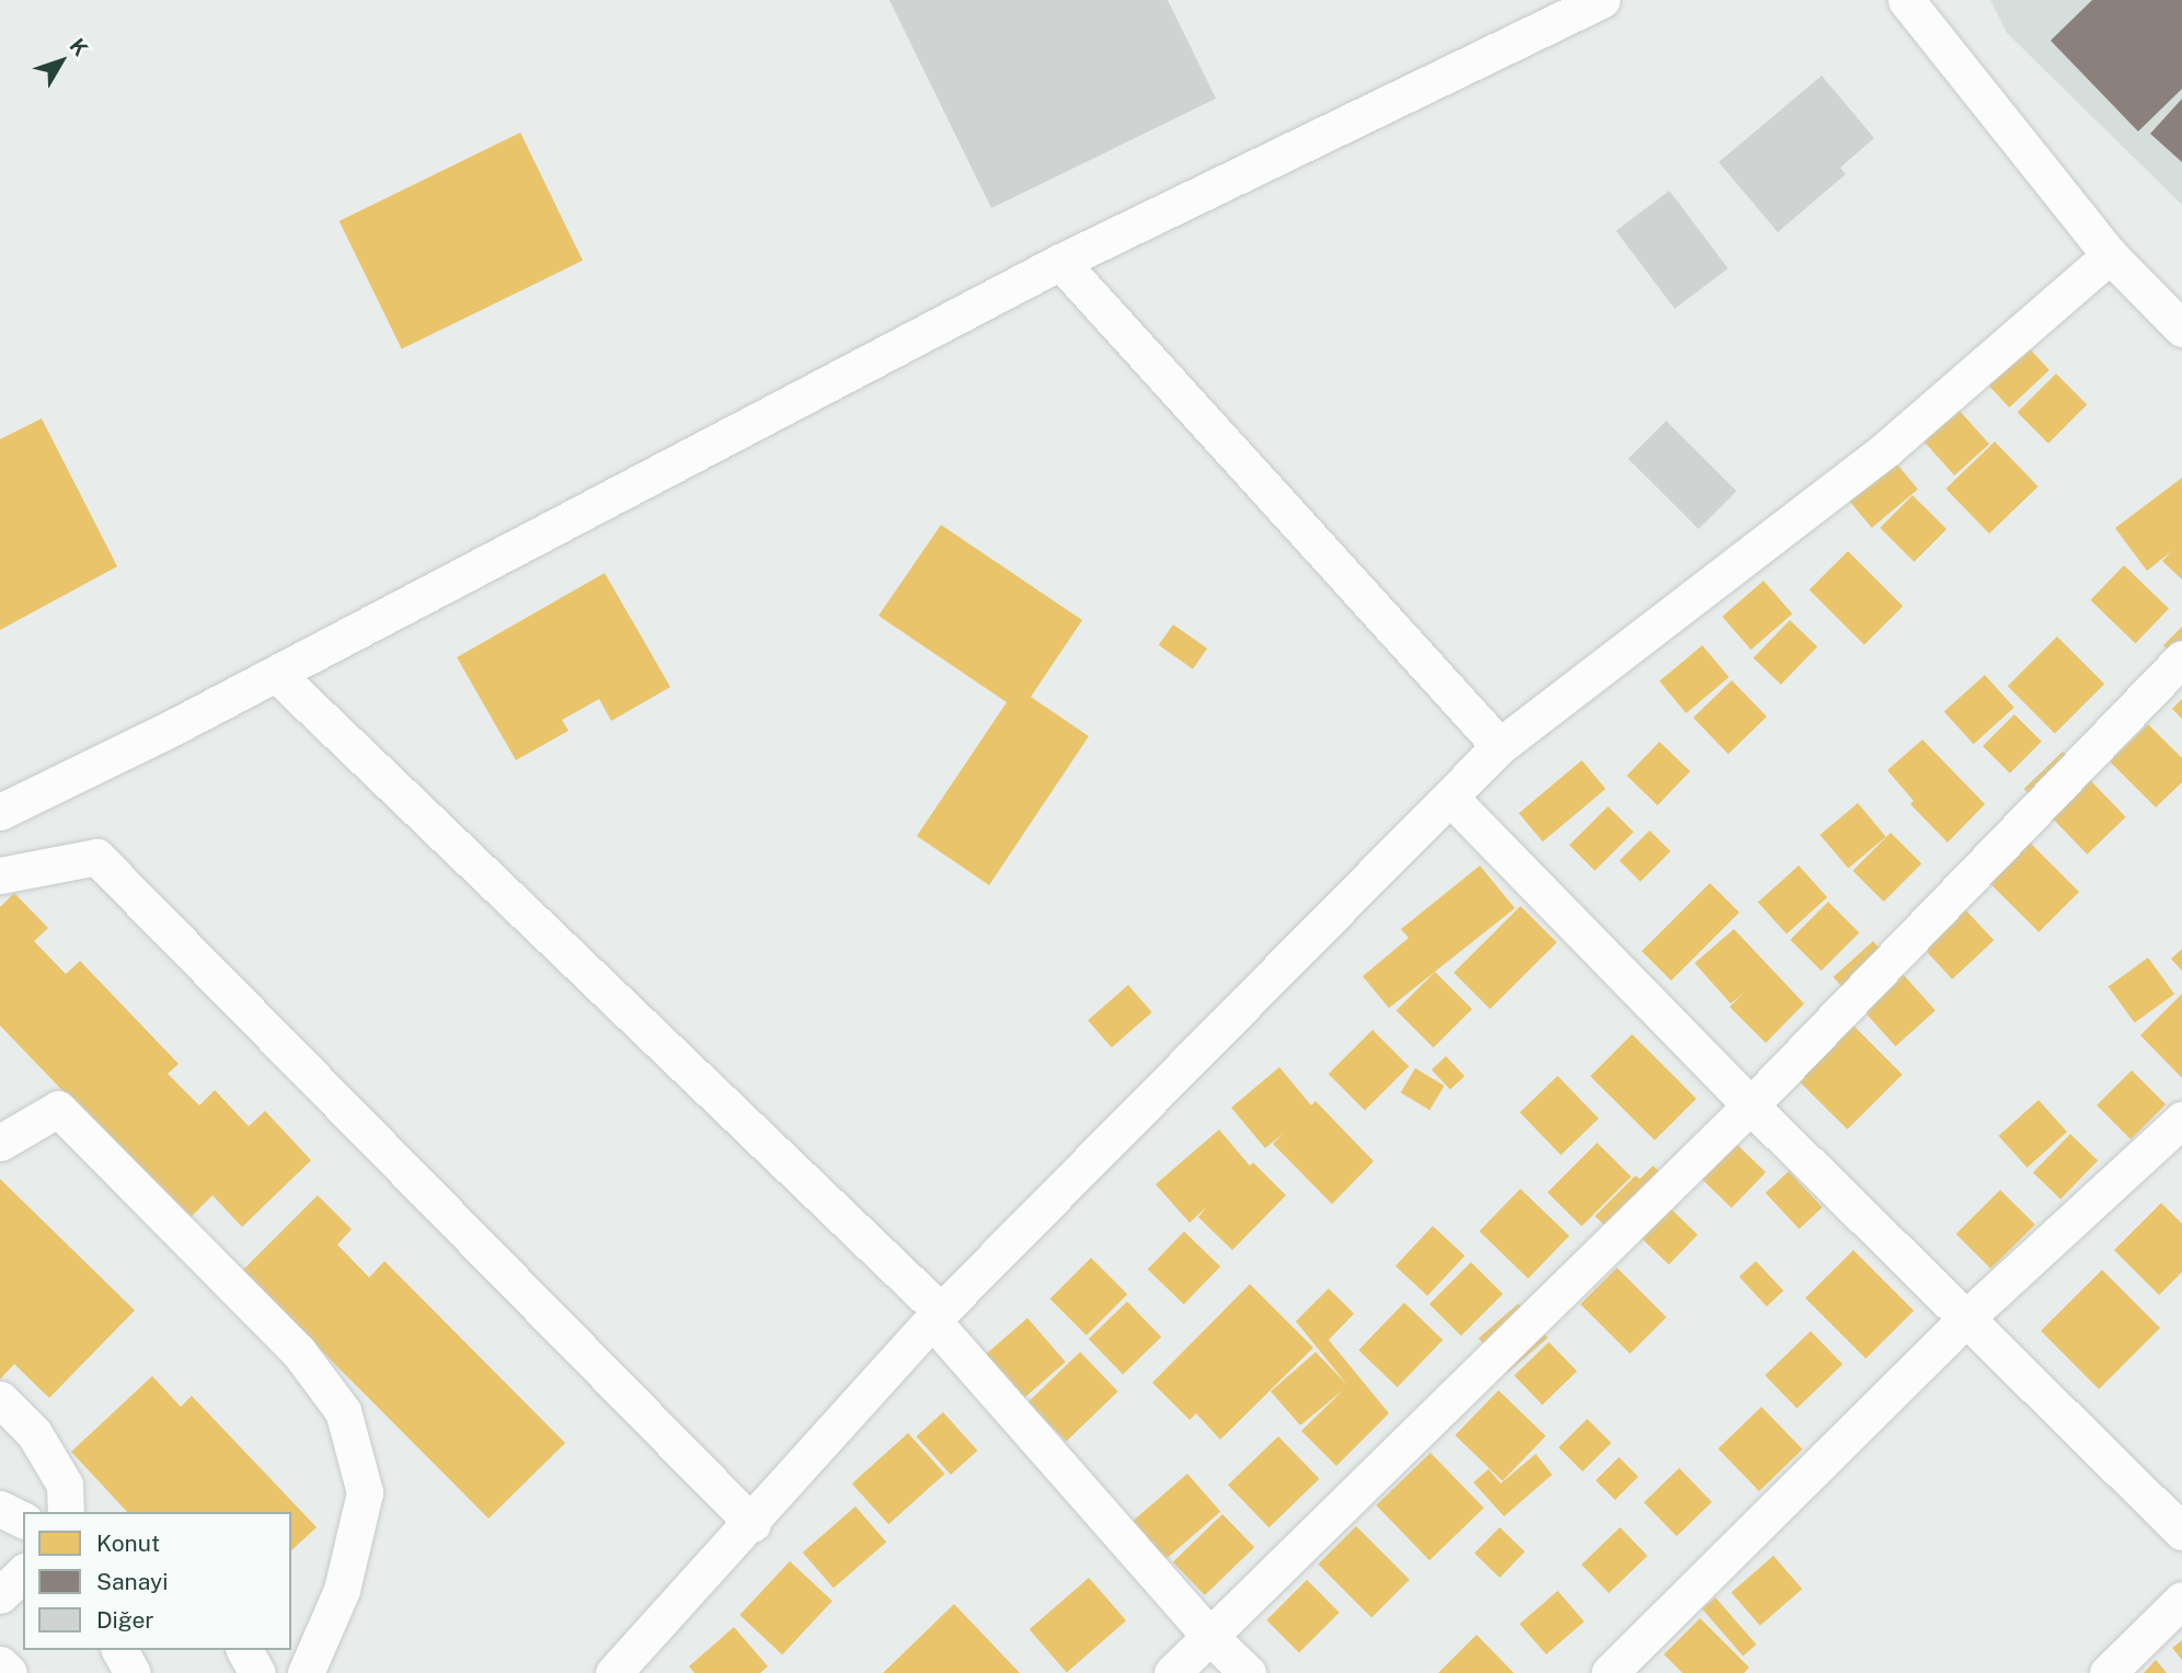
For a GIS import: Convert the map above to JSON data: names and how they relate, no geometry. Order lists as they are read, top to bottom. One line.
{"legend":["Konut","Sanayi","Diğer"],"north":"top right"}
